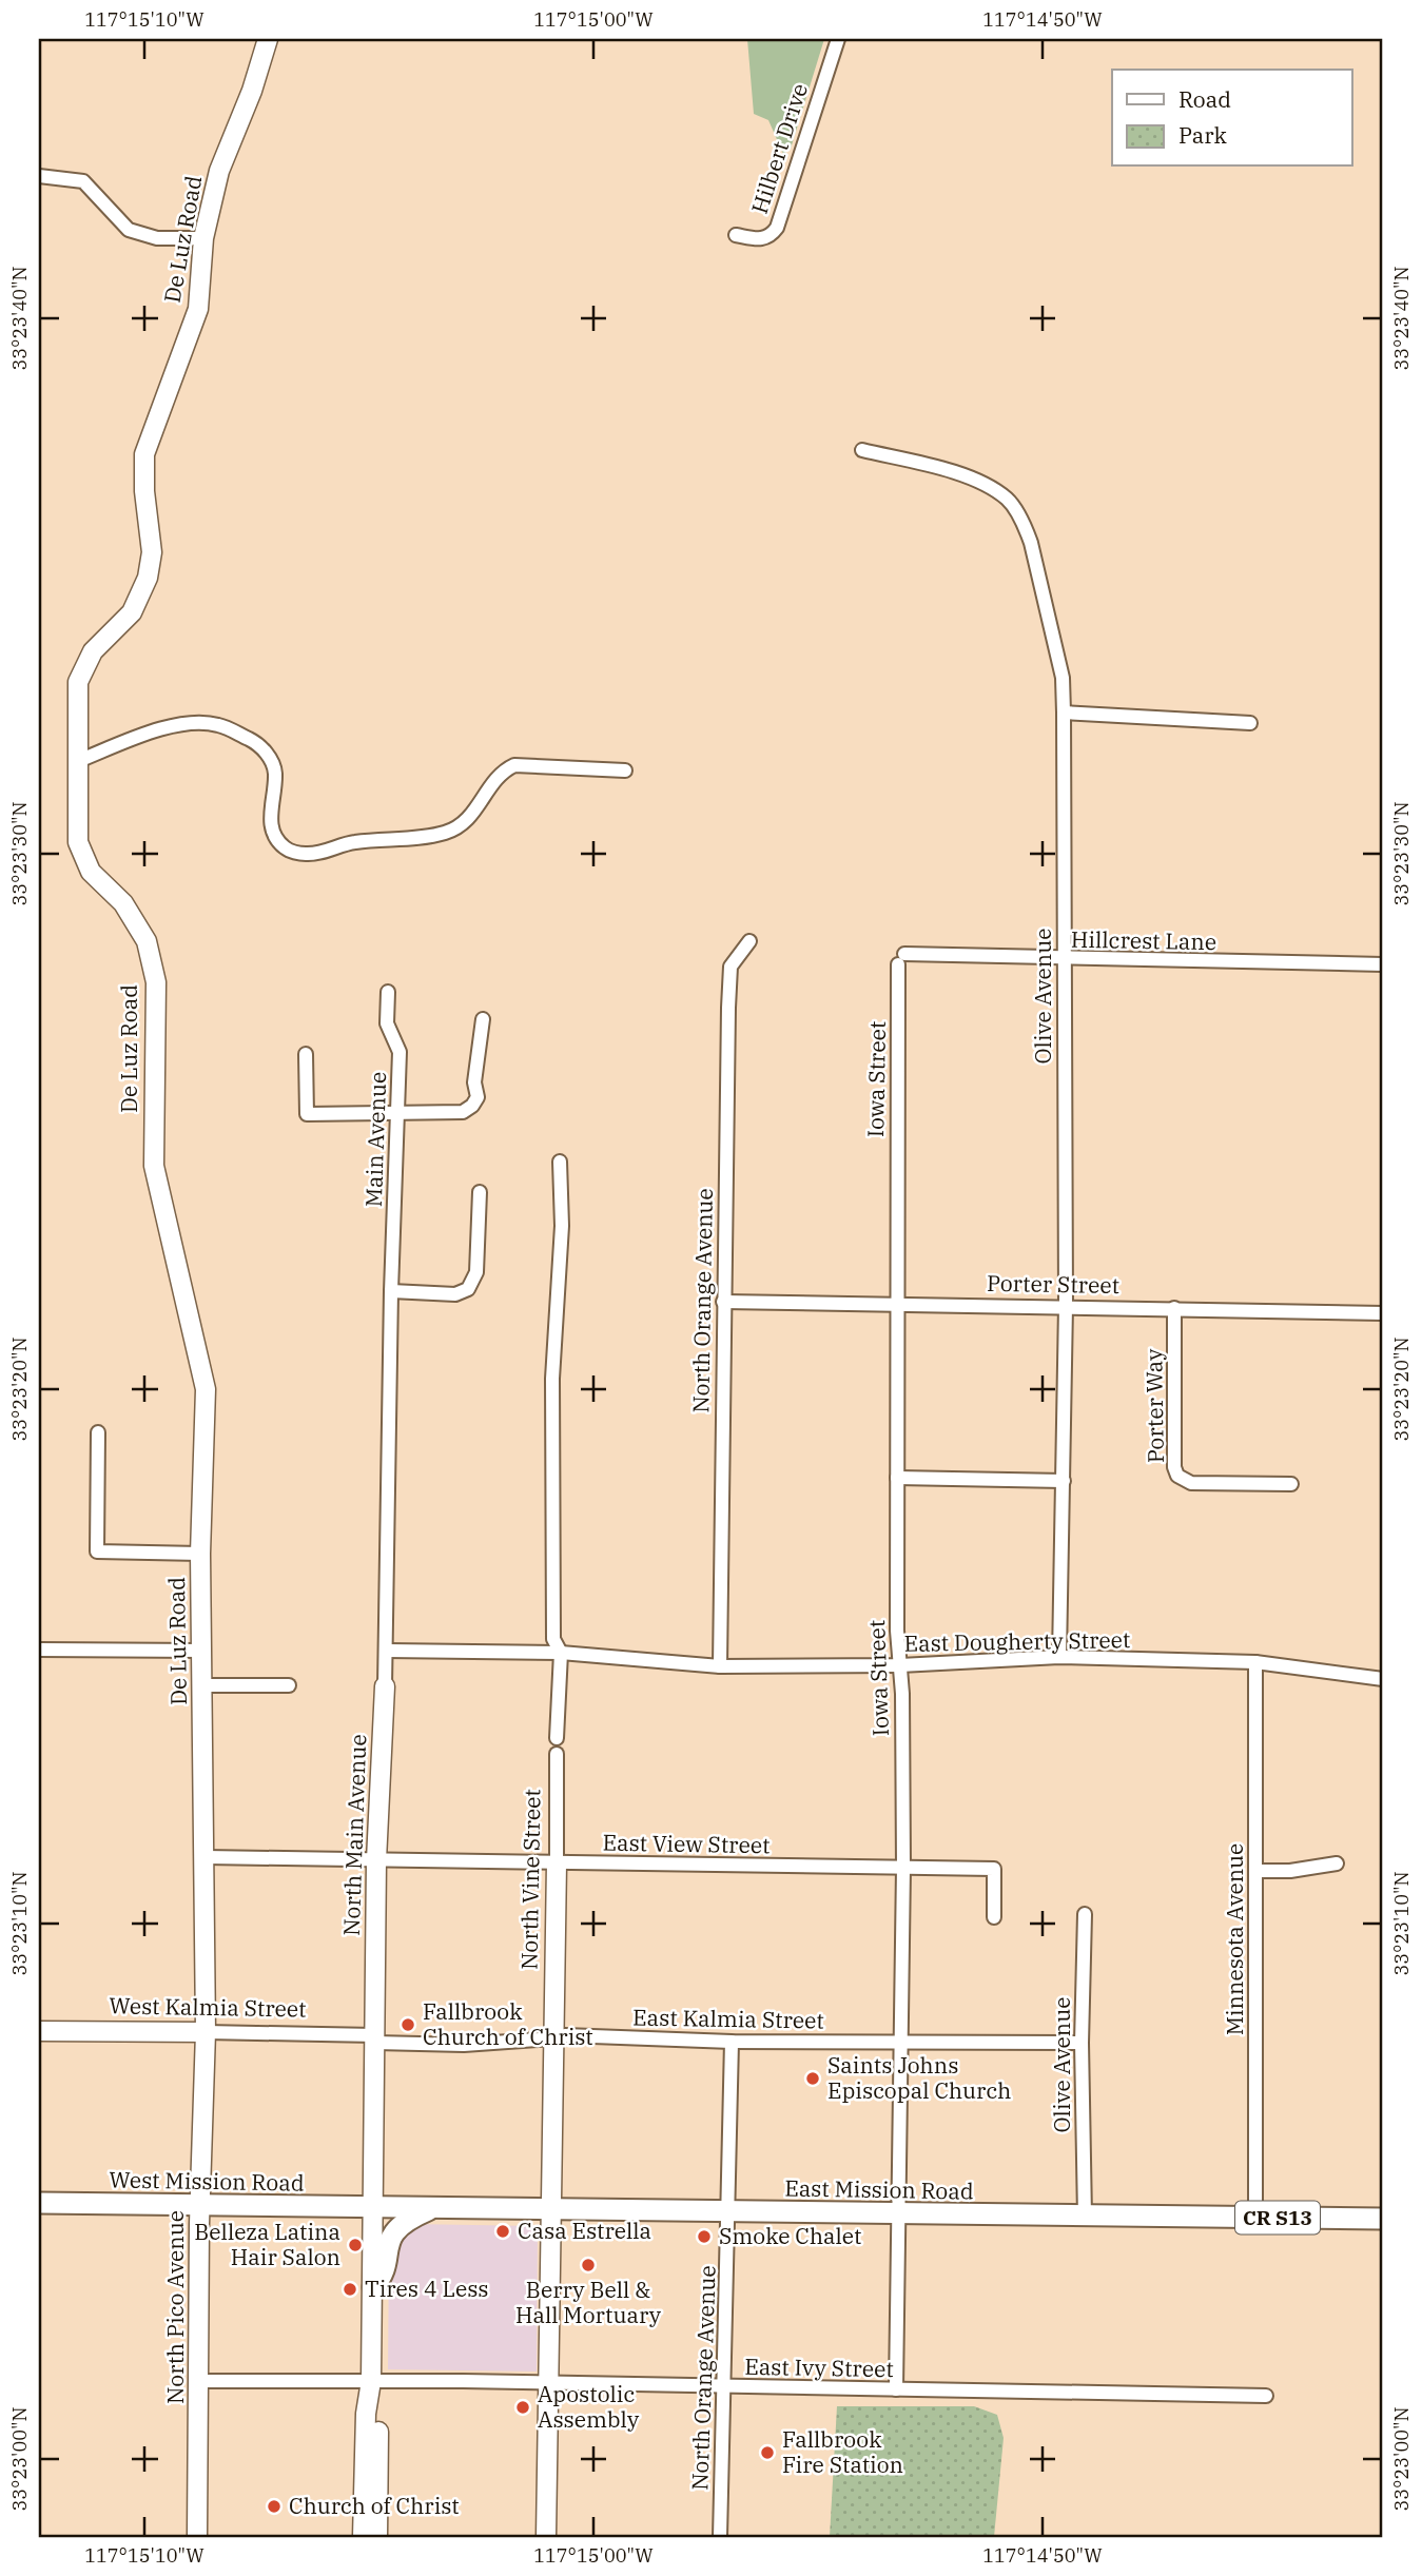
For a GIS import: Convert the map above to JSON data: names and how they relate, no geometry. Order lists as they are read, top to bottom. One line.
{"streets":{"main road":["De Luz Road","North Main Avenue","North Vine Street","West Kalmia Street","West Mission Road","East Mission Road","CR S13","North Pico Avenue"],"street":["Hilbert Drive","Hillcrest Lane","Olive Avenue","Iowa Street","Main Avenue","Porter Street","North Orange Avenue","Porter Way","East Dougherty Street","East View Street","Minnesota Avenue","East Kalmia Street","East Ivy Street"]},"crossings":[["De Luz Road","East View Street"],["De Luz Road","West Kalmia Street"],["De Luz Road","North Pico Avenue"],["Hillcrest Lane","Olive Avenue"],["Hillcrest Lane","Iowa Street"],["Olive Avenue","Porter Street"],["Olive Avenue","East Dougherty Street"],["Olive Avenue","East Kalmia Street"],["Olive Avenue","East Mission Road"],["Iowa Street","Porter Street"],["Iowa Street","East Dougherty Street"],["Iowa Street","East View Street"],["Iowa Street","East Kalmia Street"],["Iowa Street","East Mission Road"],["Iowa Street","East Ivy Street"],["Main Avenue","North Main Avenue"],["Porter Street","North Orange Avenue"],["Porter Street","Porter Way"],["North Orange Avenue","East Dougherty Street"],["North Orange Avenue","East Kalmia Street"],["North Orange Avenue","East Mission Road"],["North Orange Avenue","East Ivy Street"],["East Dougherty Street","North Main Avenue"],["East Dougherty Street","Minnesota Avenue"],["North Main Avenue","East View Street"],["North Main Avenue","West Kalmia Street"],["North Main Avenue","East Kalmia Street"],["North Main Avenue","West Mission Road"],["North Main Avenue","East Mission Road"],["North Main Avenue","East Ivy Street"],["East View Street","North Vine Street"],["North Vine Street","East Kalmia Street"],["North Vine Street","East Mission Road"],["North Vine Street","East Ivy Street"],["Minnesota Avenue","East Mission Road"],["West Kalmia Street","East Kalmia Street"],["West Kalmia Street","North Pico Avenue"],["West Mission Road","East Mission Road"],["West Mission Road","North Pico Avenue"],["North Pico Avenue","East Ivy Street"]],"places":["Fallbrook Church of Christ","Saints Johns Episcopal Church","Casa Estrella","Smoke Chalet","Belleza Latina Hair Salon","Berry Bell & Hall Mortuary","Tires 4 Less","Apostolic Assembly","Fallbrook Fire Station","Church of Christ"],"legend":["Road","Park"],"coordinates":["117°15'10\"W","117°15'00\"W","117°14'50\"W","33°23'40\"N","33°23'30\"N","33°23'20\"N","33°23'10\"N","33°23'00\"N"]}
